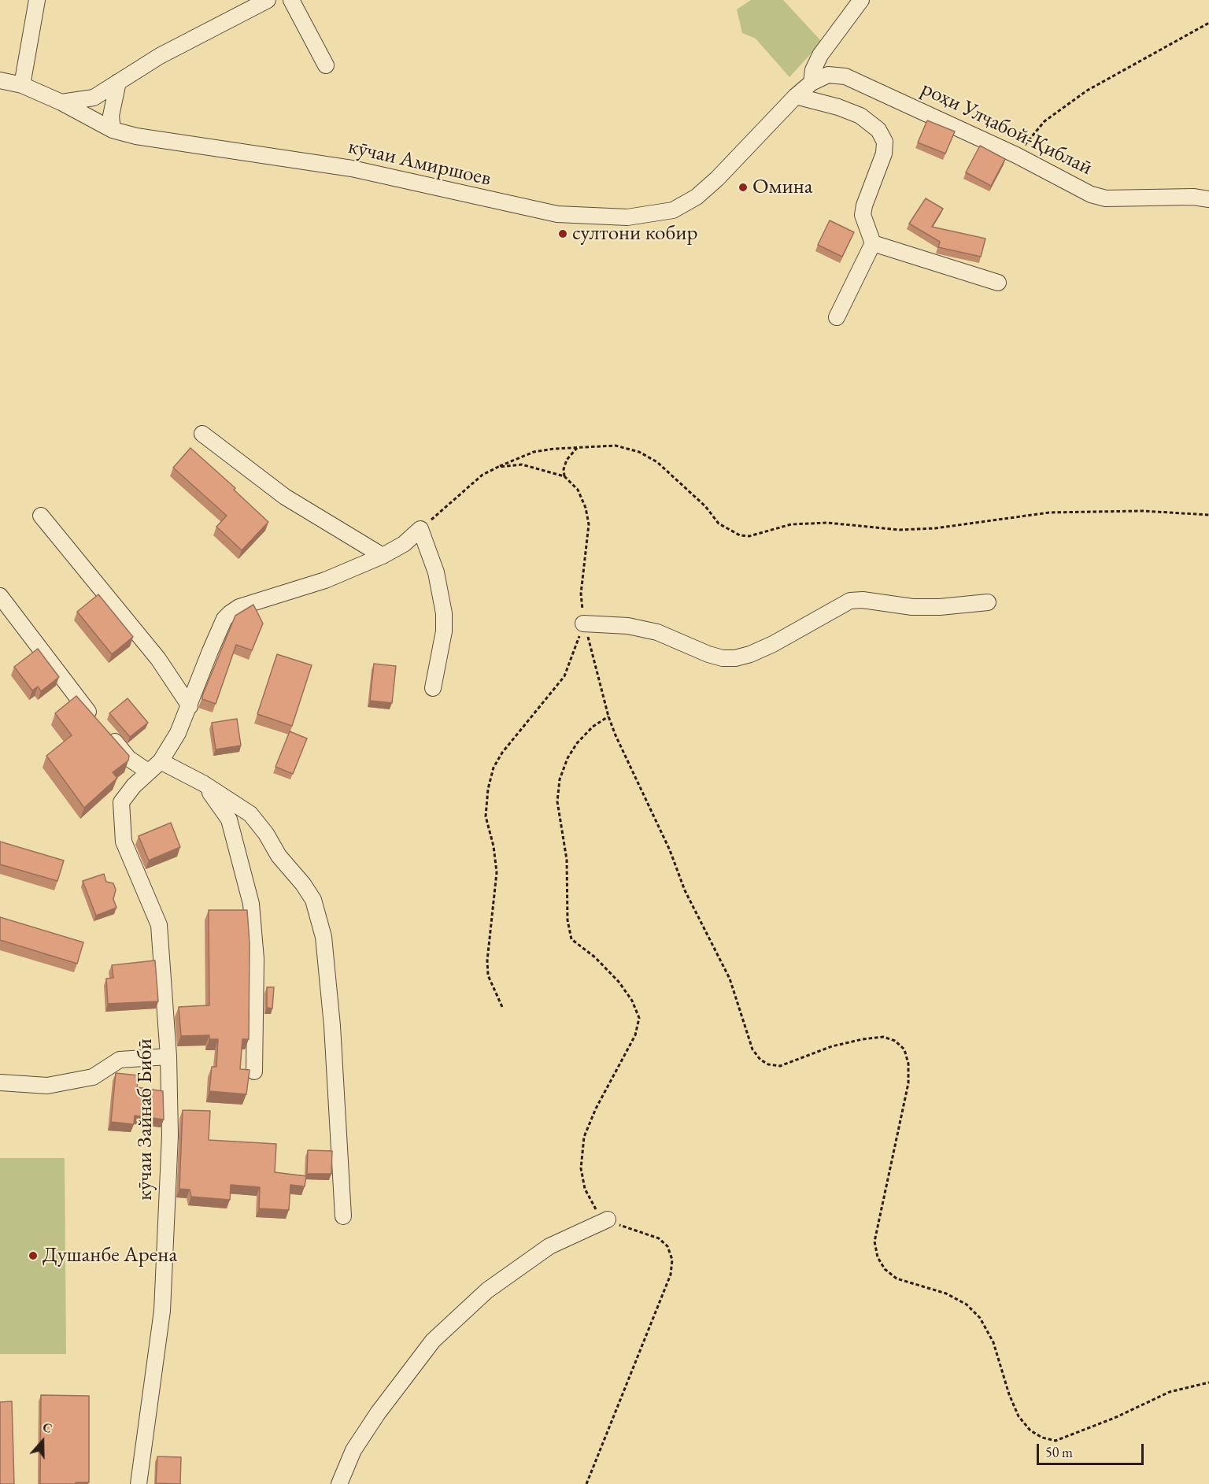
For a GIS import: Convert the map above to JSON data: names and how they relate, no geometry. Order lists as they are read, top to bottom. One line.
{"streets":{"street":["роҳи Улҷабой-Қиблаӣ","кӯчаи Амиршоев","кӯчаи Зайнаб Бибӣ"]},"crossings":[["роҳи Улҷабой-Қиблаӣ","кӯчаи Амиршоев"]],"places":["Омина","султони кобир","Душанбе Арена"],"scale_bar":"50 m","north":"top"}
